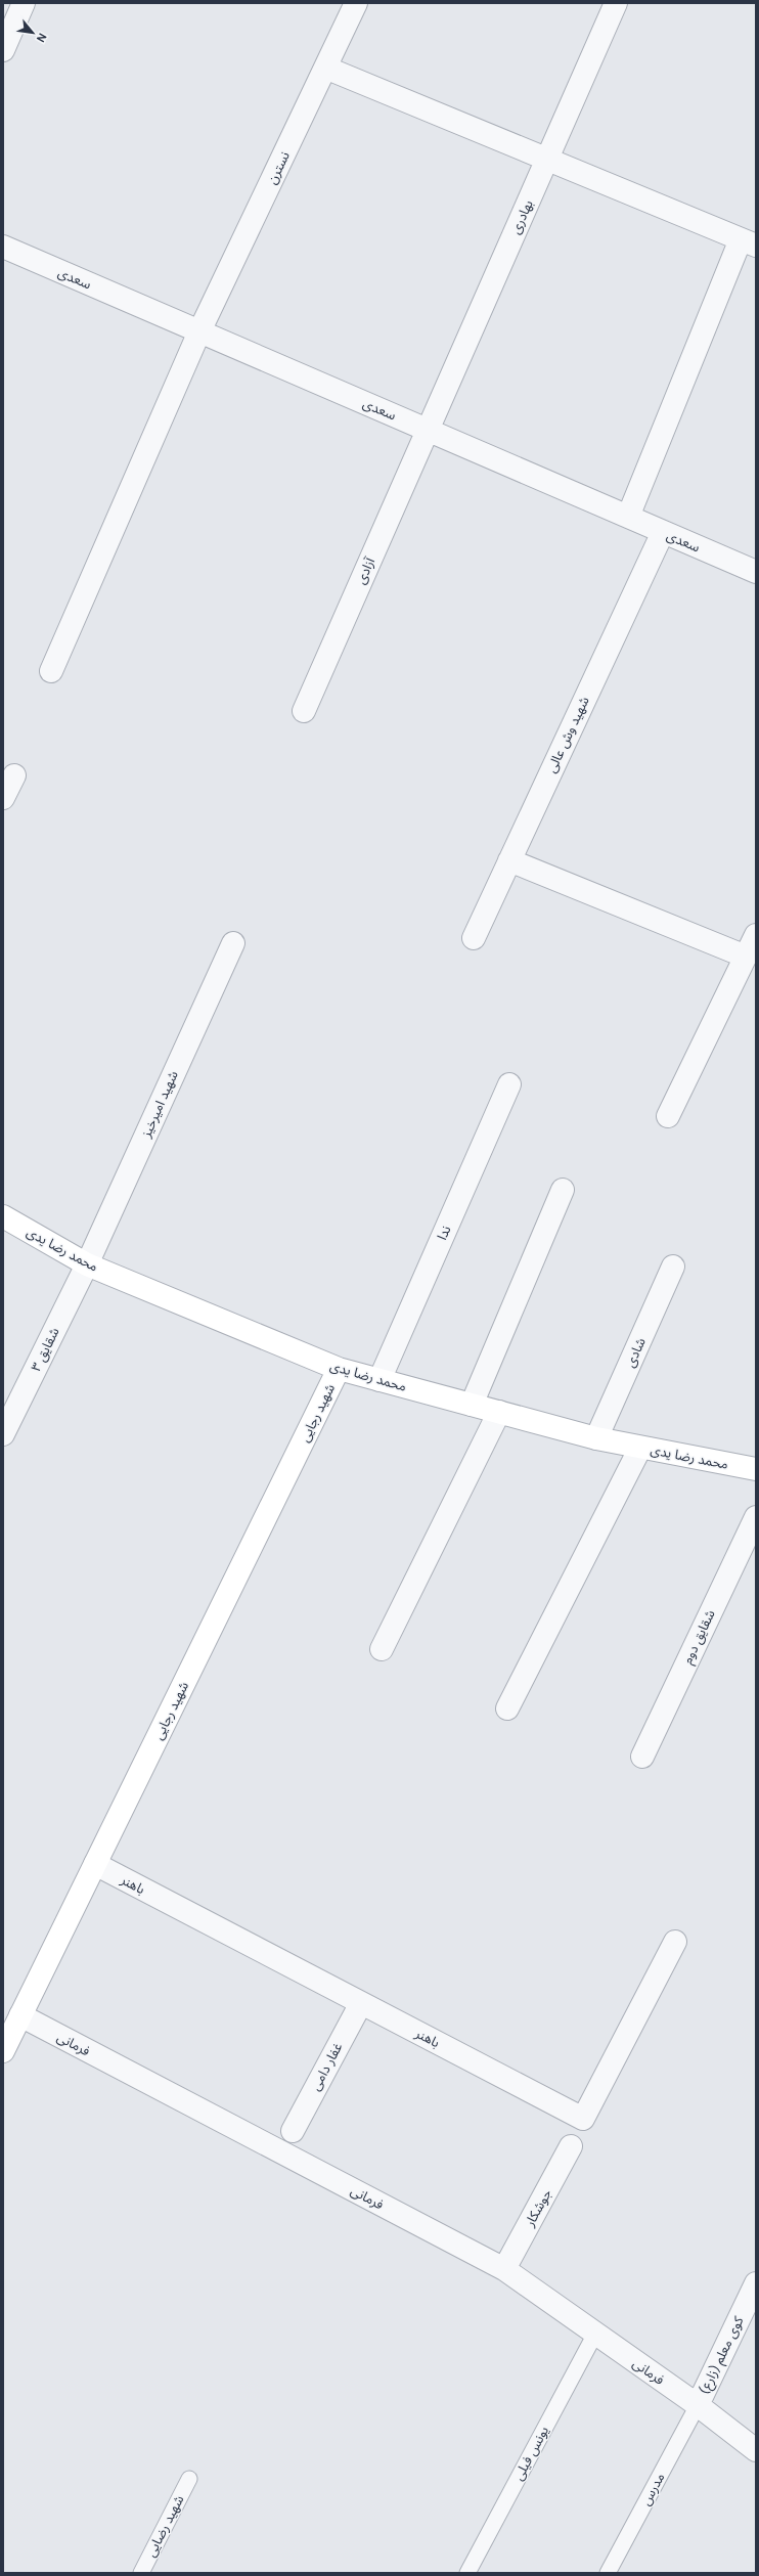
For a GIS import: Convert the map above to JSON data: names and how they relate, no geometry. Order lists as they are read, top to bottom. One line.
{"streets":{"main road":["محمد رضا یدی","شهید رجایی"],"street":["نسترن","بهادری","سعدی","آزادی","شهید وش عالی","شهید امیرخیز","ندا","شقایق ۳","شادی","شقایق دوم","باهنر","فرمانی","غفار دامی","جوشکار","کوی معلم (زارع)"],"lane":["یونس فیلی","مدرس","شهید رضایی"]},"crossings":[["نسترن","سعدی"],["بهادری","سعدی"],["بهادری","آزادی"],["سعدی","آزادی"],["سعدی","شهید وش عالی"],["شهید امیرخیز","محمد رضا یدی"],["شهید امیرخیز","شقایق ۳"],["ندا","محمد رضا یدی"],["محمد رضا یدی","شقایق ۳"],["محمد رضا یدی","شادی"],["محمد رضا یدی","شهید رجایی"],["شهید رجایی","باهنر"],["شهید رجایی","فرمانی"],["باهنر","غفار دامی"],["فرمانی","جوشکار"],["فرمانی","کوی معلم (زارع)"],["فرمانی","یونس فیلی"],["فرمانی","مدرس"],["کوی معلم (زارع)","مدرس"]],"north":"bottom right"}
